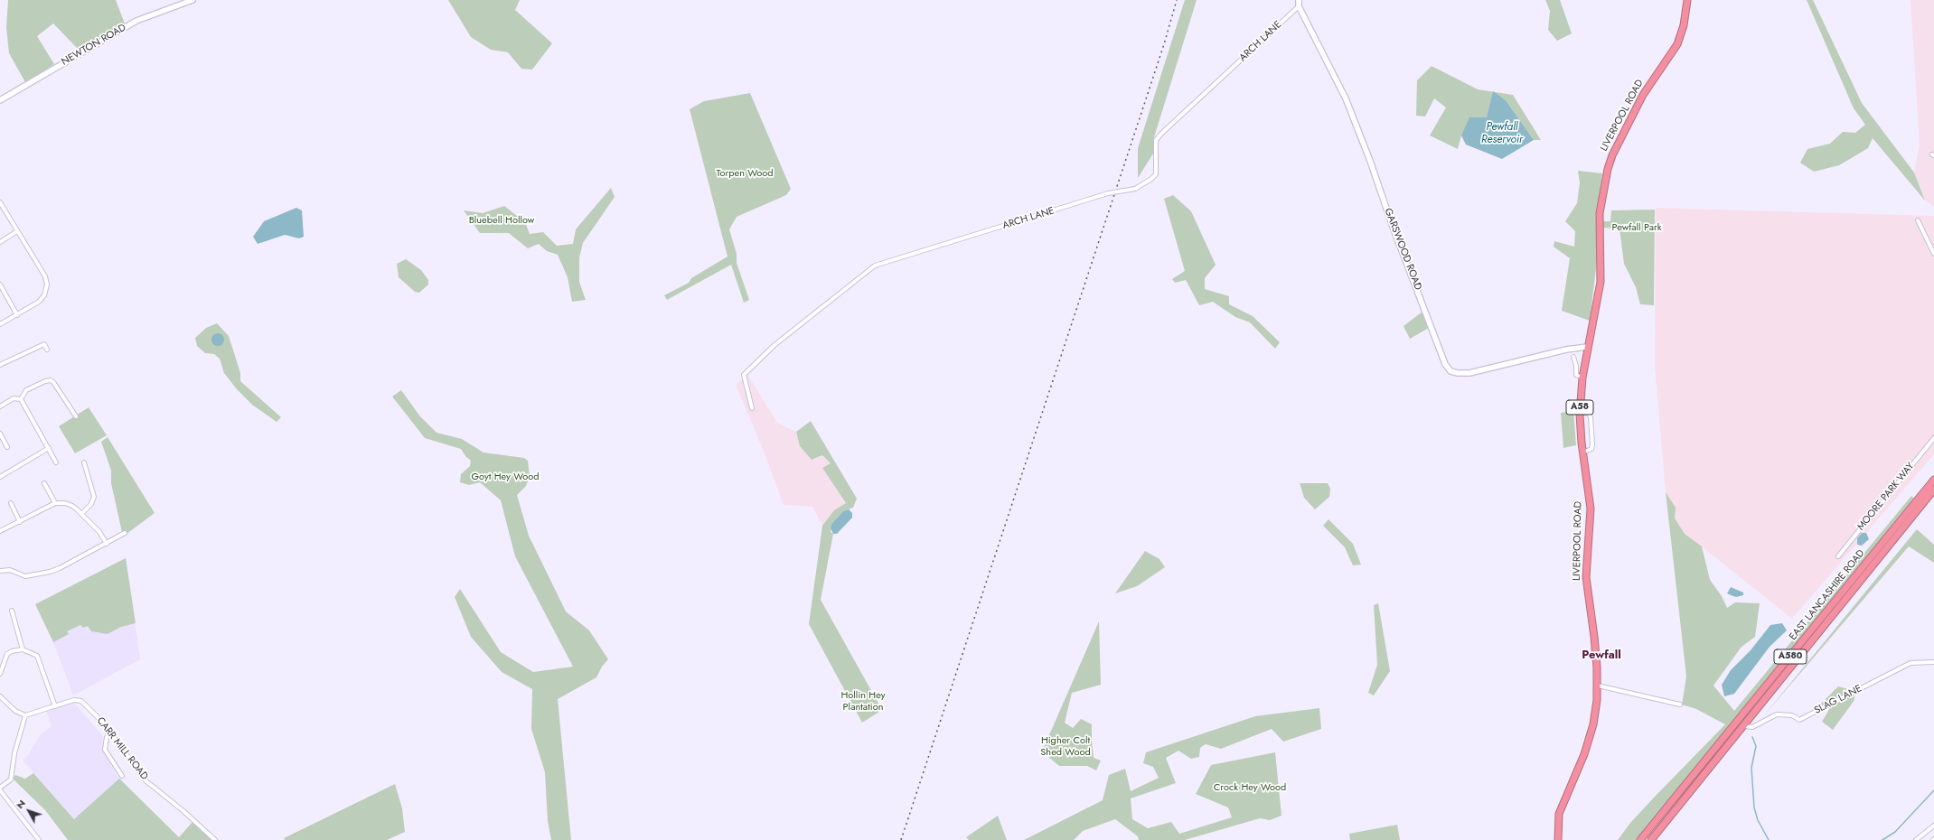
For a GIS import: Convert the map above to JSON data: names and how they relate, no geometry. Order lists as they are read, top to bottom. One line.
{"streets":{"highway":["LIVERPOOL ROAD","A58","EAST LANCASHIRE ROAD","A580"],"street":["ARCH LANE","NEWTON ROAD","GARSWOOD ROAD","MOORE PARK WAY","SLAG LANE","CARR MILL ROAD"]},"crossings":[["ARCH LANE","GARSWOOD ROAD"],["LIVERPOOL ROAD","GARSWOOD ROAD"],["EAST LANCASHIRE ROAD","SLAG LANE"]],"districts":["Pewfall"],"water":["Pewfall Reservoir"],"parks":["Torpen Wood","Bluebell Hollow","Pewfall Park","Goyt Hey Wood","Hollin Hey Plantation","Higher Colt Shed Wood","Crock Hey Wood"],"north":"top left"}
